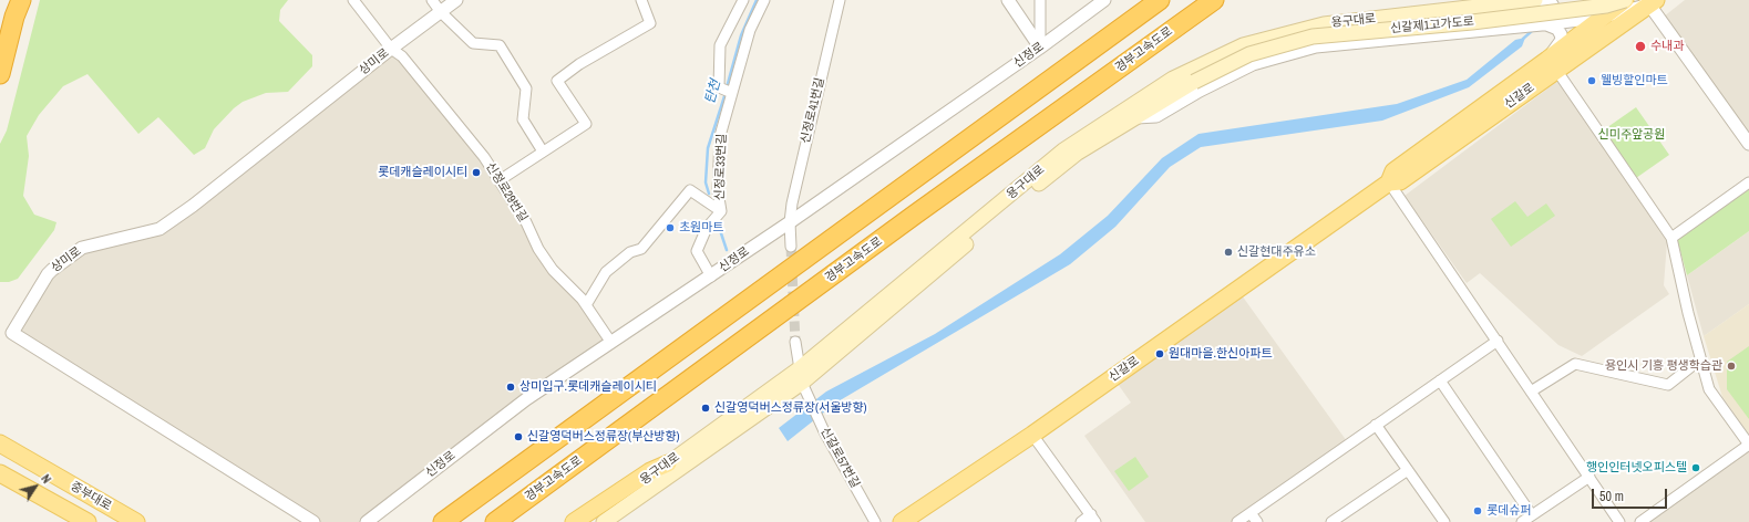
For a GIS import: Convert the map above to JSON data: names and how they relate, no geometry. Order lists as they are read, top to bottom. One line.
{"streets":{"highway":["경부고속도로"],"main road":["용구대로","신갈제1고가도로","신갈로","중부대로"],"street":["신정로","상미로","신정로41번길","신정로33번길","신정로29번길","신갈로57번길"]},"crossings":[["용구대로","신갈제1고가도로"],["용구대로","신갈로57번길"],["신갈제1고가도로","신갈로"],["신정로","신정로41번길"],["신정로","신정로33번길"],["신정로","신정로29번길"],["상미로","신정로29번길"]],"water":["탄천"],"parks":["신미주앞공원"],"places":["수내과","웰빙할인마트","롯데캐슬레이시티","초원마트","신갈현대주유소","원대마을.한신아파트","용인시 기흥 평생학습관","상미입구.롯데캐슬레이시티","신갈영덕버스정류장(서울방향)","신갈영덕버스정류장(부산방향)","행인인터넷오피스텔","롯데슈퍼"],"scale_bar":"50 m","north":"top right"}
